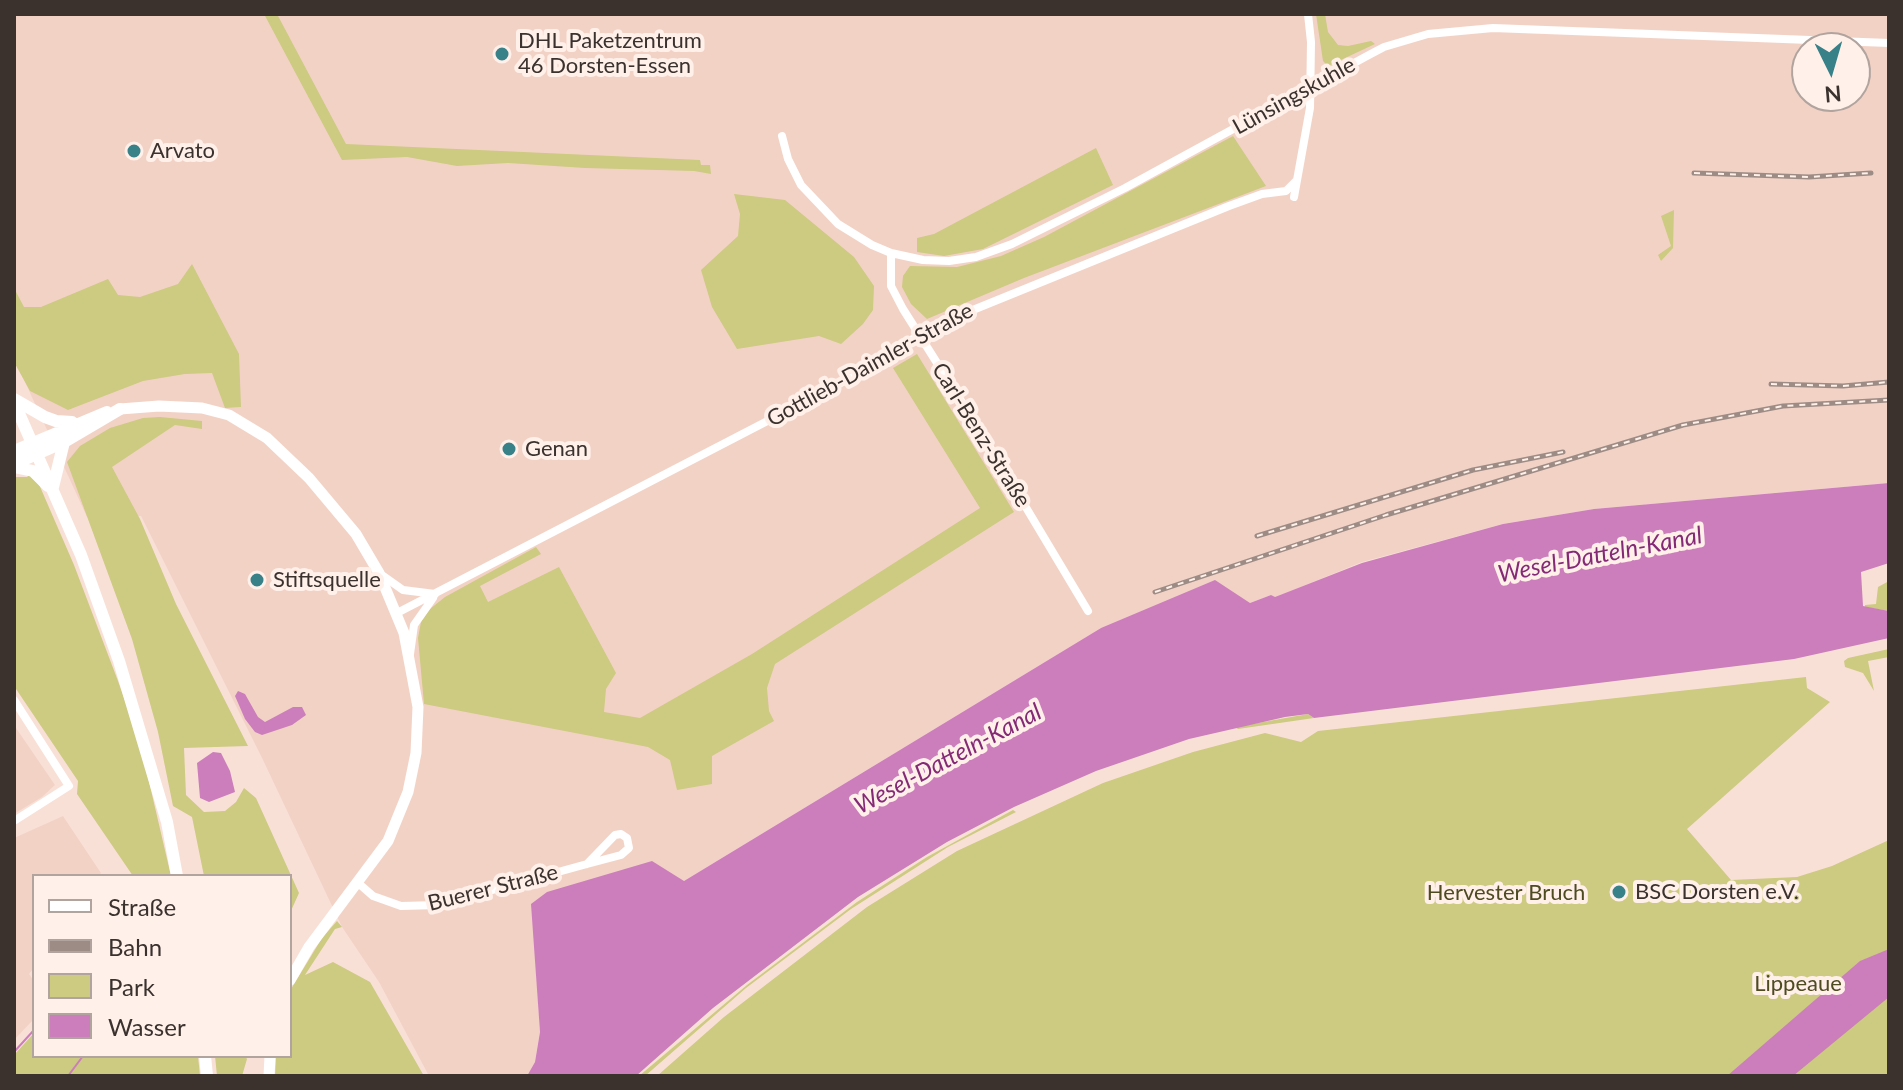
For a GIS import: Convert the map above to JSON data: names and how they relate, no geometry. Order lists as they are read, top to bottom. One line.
{"streets":{"street":["Lünsingskuhle","Gottlieb-Daimler-Straße","Carl-Benz-Straße","Buerer Straße"]},"crossings":[["Lünsingskuhle","Carl-Benz-Straße"],["Gottlieb-Daimler-Straße","Carl-Benz-Straße"]],"water":["Wesel-Datteln-Kanal"],"parks":["Hervester Bruch","Lippeaue"],"places":["DHL Paketzentrum 46 Dorsten-Essen","Arvato","Genan","Stiftsquelle","BSC Dorsten e.V."],"legend":["Straße","Bahn","Park","Wasser"],"north":"bottom"}
